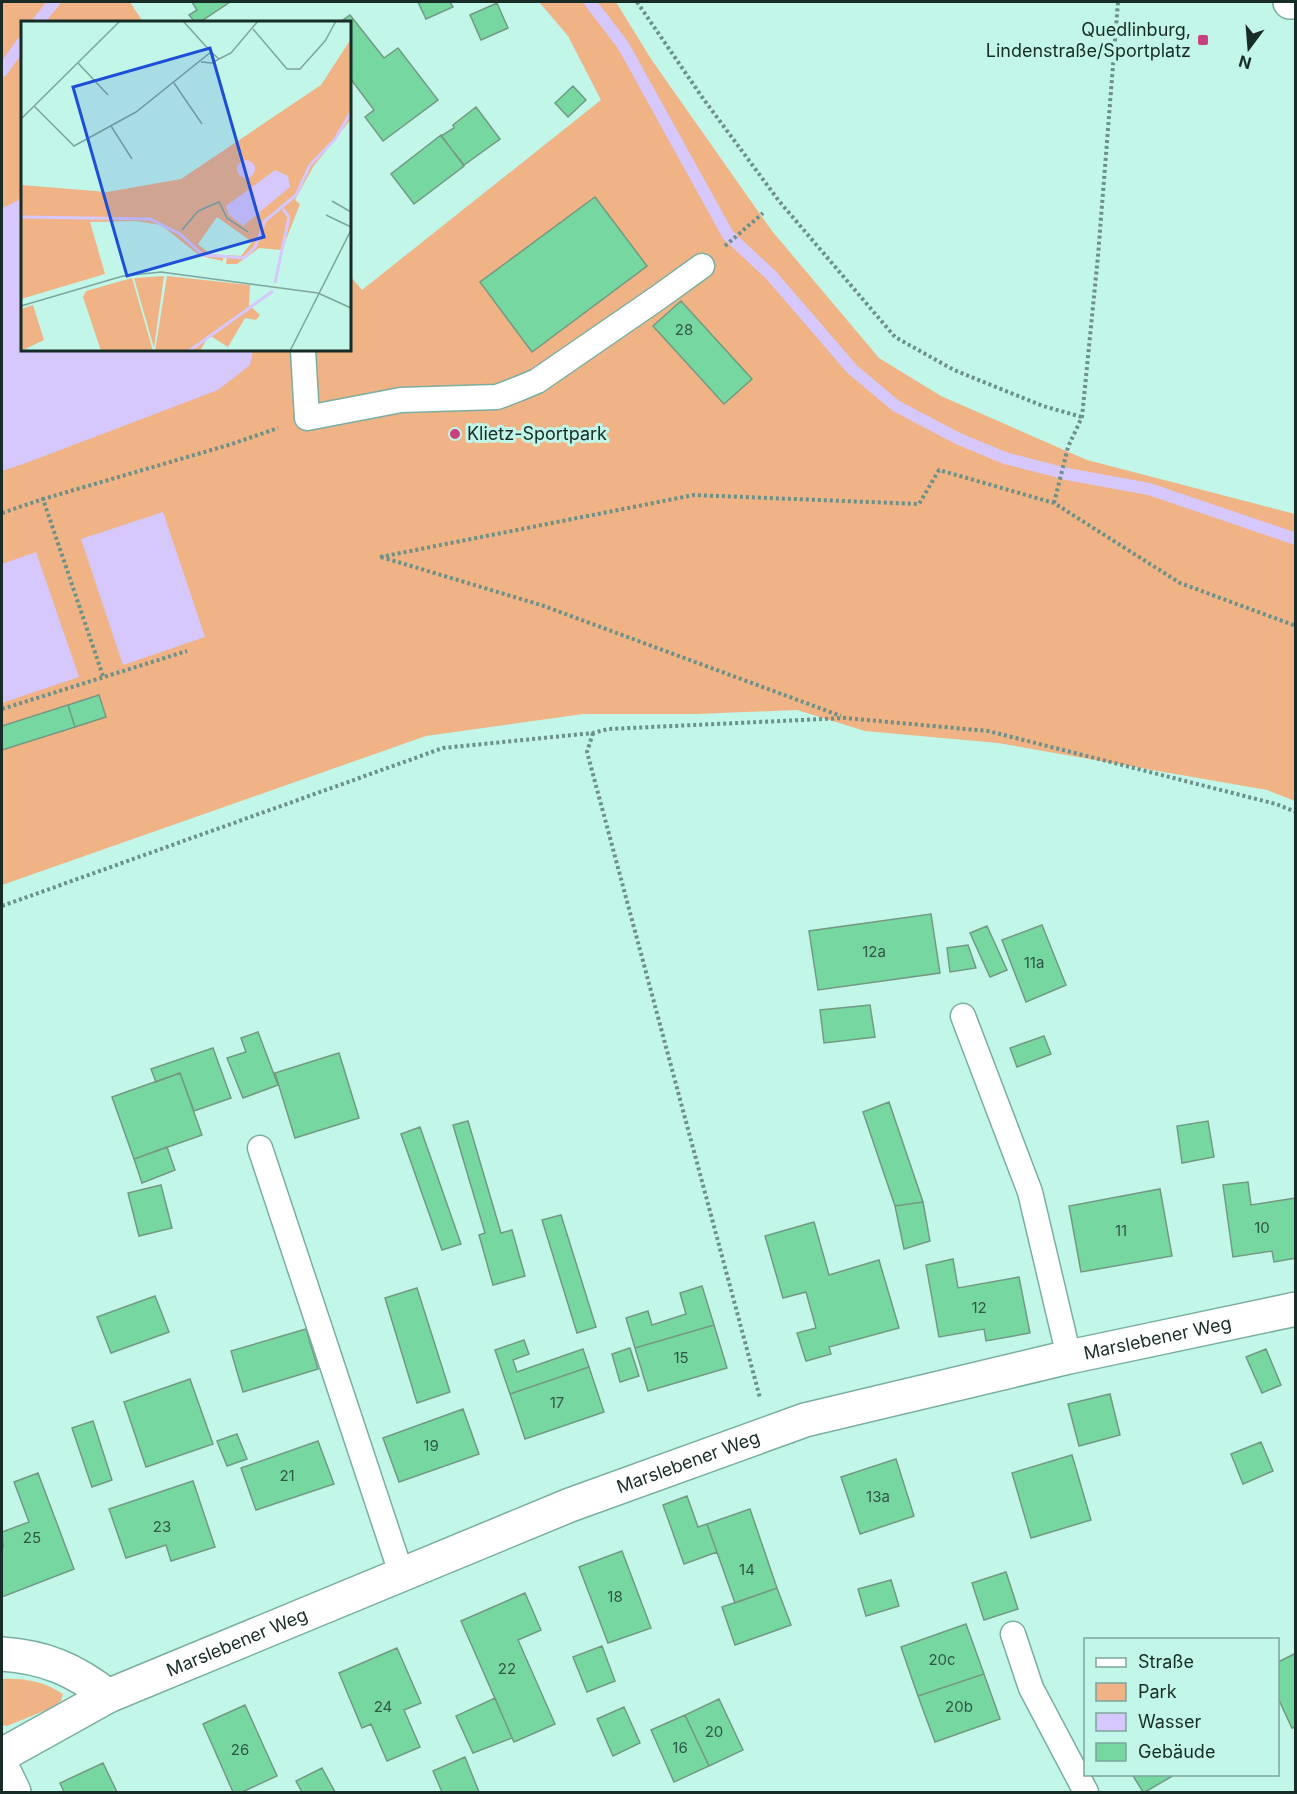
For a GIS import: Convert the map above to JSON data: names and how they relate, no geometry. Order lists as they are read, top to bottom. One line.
{"streets":{"street":["Marslebener Weg"]},"places":{"transit":["Quedlinburg, Lindenstraße/Sportplatz"],"other":["Klietz-Sportpark"]},"house_numbers":["28","12a","11a","10","11","12","15","17","19","21","13a","23","25","14","18","20c","22","24","20b","20","16","26"],"legend":["Straße","Park","Wasser","Gebäude"],"north":"bottom"}
